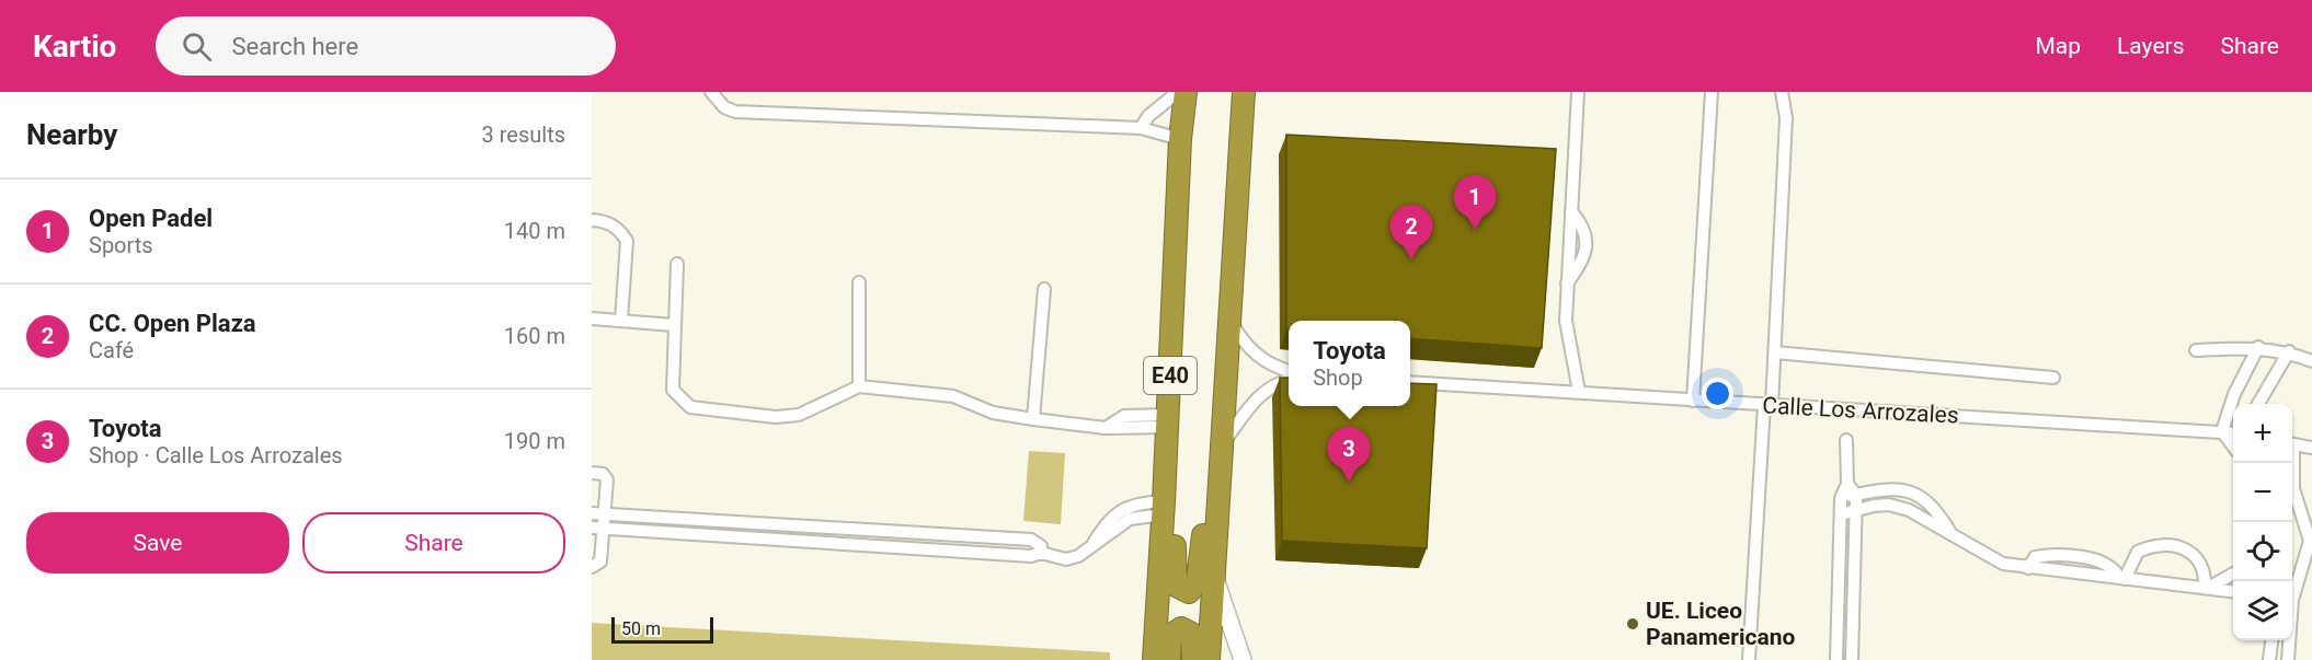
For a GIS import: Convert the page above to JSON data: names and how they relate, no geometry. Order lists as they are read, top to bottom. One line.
{"streets":{"highway":["E40"],"street":["Calle Los Arrozales"]},"places":["UE. Liceo Panamericano"],"scale_bar":"50 m","page":{"header":"Kartio","search":"Search here","nav":["Map","Layers","Share"],"heading":["Nearby","3 results"],"pins":["1","2","3"],"list":[{"mark":"1","name":"Open Padel","note":"Sports","value":"140 m"},{"mark":"2","name":"CC. Open Plaza","note":"Café","value":"160 m"},{"mark":"3","name":"Toyota","note":"Shop · Calle Los Arrozales","value":"190 m"}],"popup":["Toyota","Shop"],"map_buttons":["+","−"],"buttons":["Save","Share"],"scale":"50 m"}}
